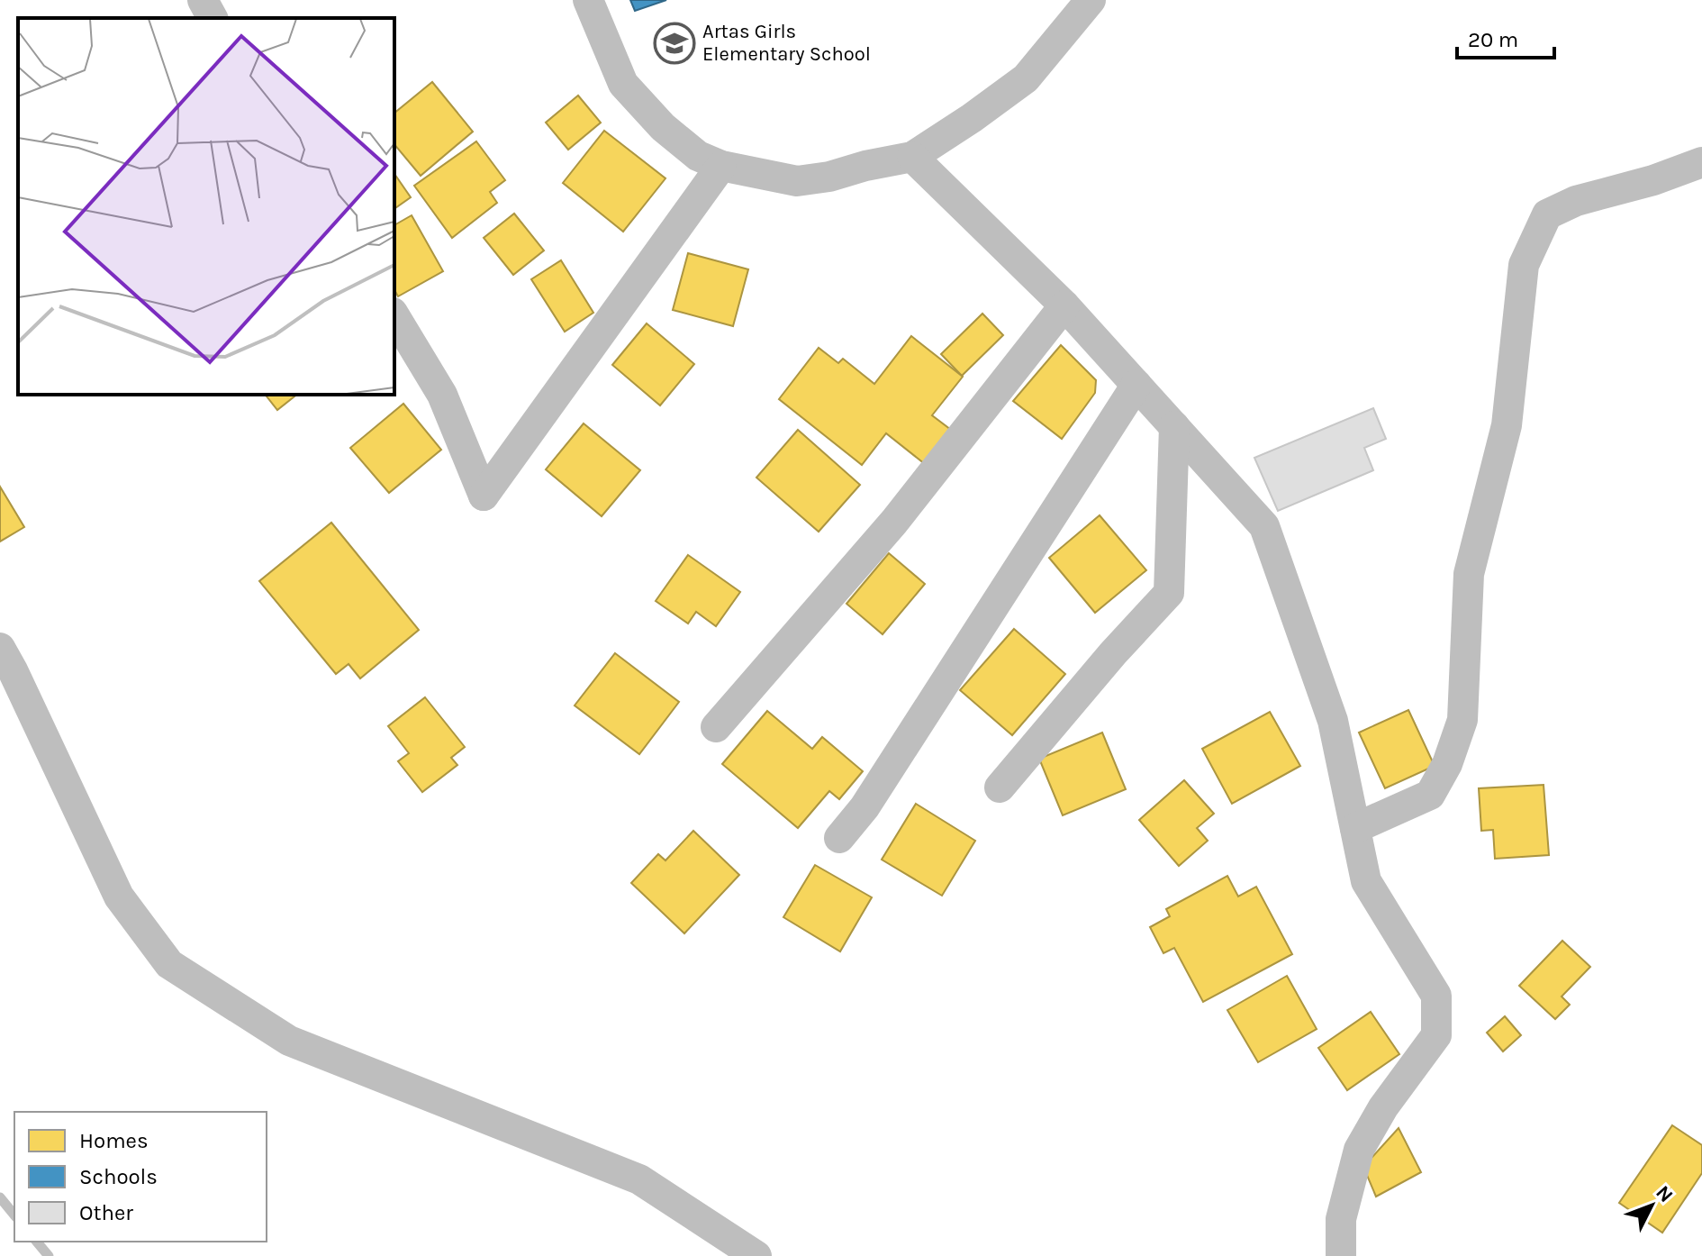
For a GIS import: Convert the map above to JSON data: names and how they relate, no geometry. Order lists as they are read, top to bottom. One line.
{"places":{"school or university":["Artas Girls Elementary School"]},"legend":["Homes","Schools","Other"],"scale_bar":"20 m","north":"top right"}
